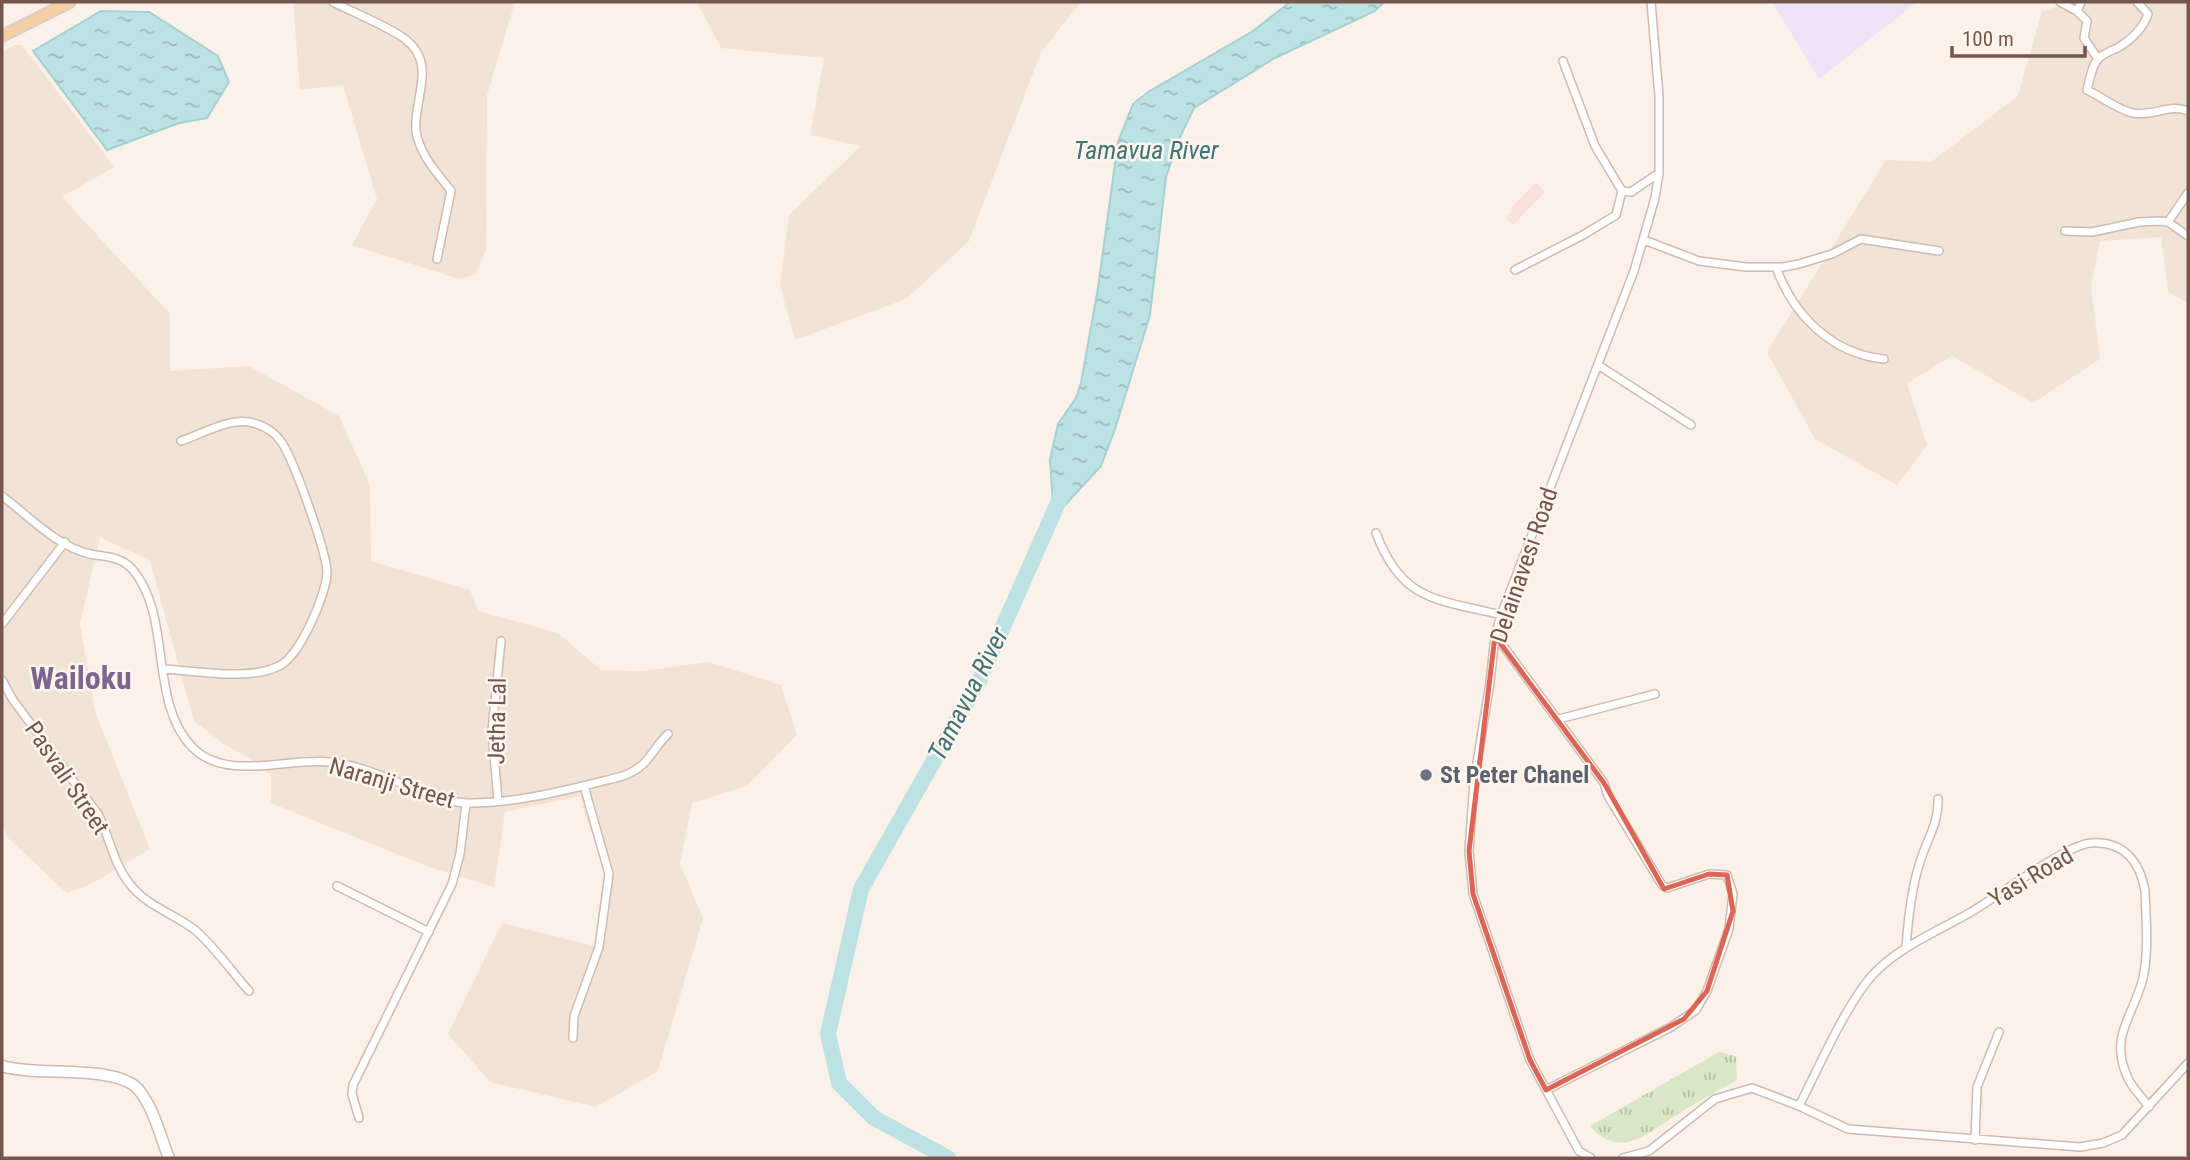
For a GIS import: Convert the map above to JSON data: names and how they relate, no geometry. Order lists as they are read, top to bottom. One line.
{"streets":{"street":["Delainavesi Road","Jetha Lal","Pasvali Street","Naranji Street","Yasi Road"]},"crossings":[["Jetha Lal","Naranji Street"]],"districts":["Wailoku"],"water":["Tamavua River"],"places":["St Peter Chanel"],"scale_bar":"100 m"}
